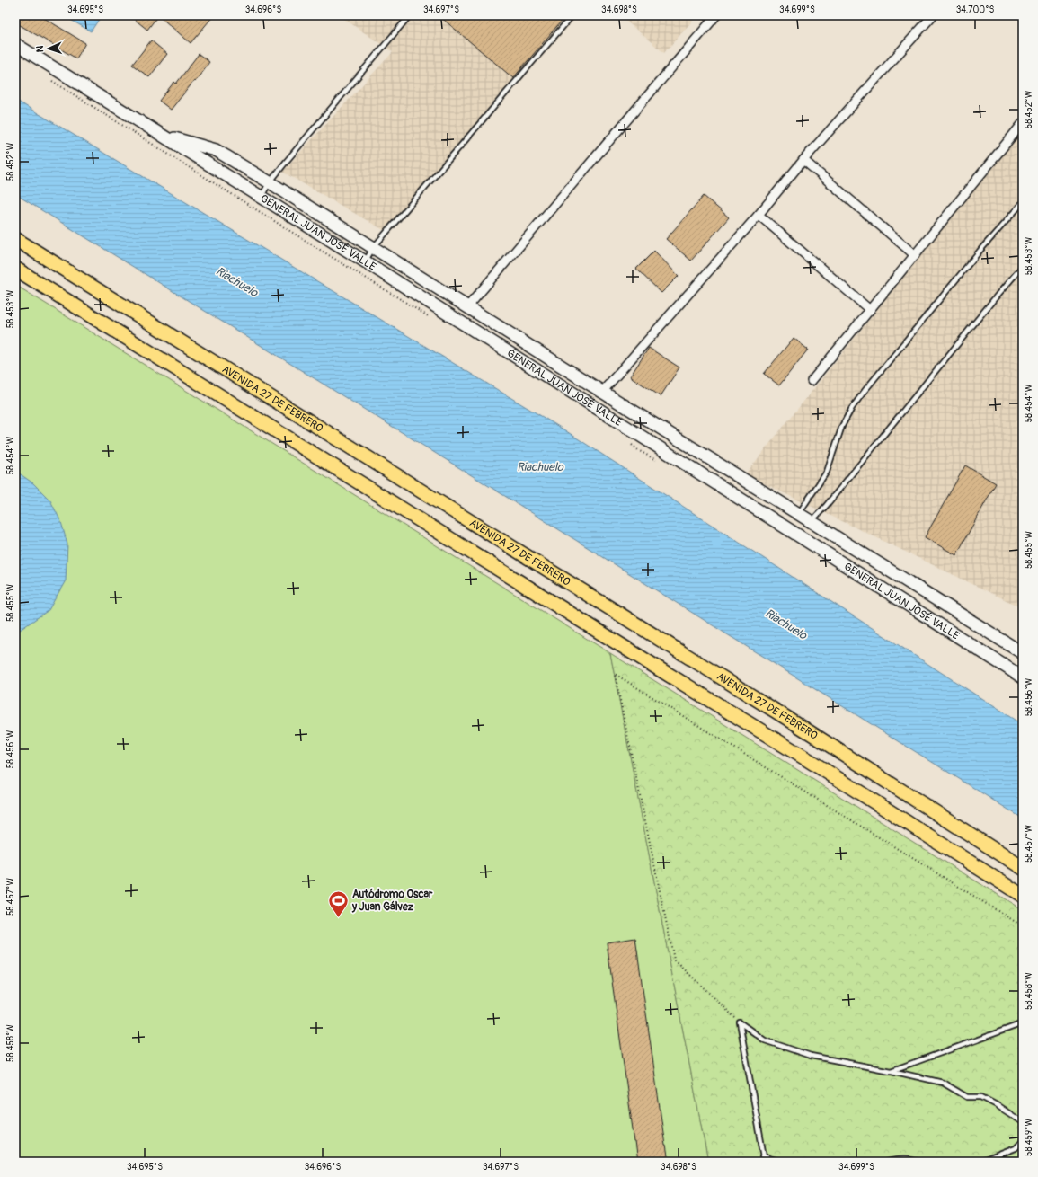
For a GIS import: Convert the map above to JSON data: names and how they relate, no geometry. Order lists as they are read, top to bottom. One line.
{"streets":{"main road":["GENERAL JUAN JOSÉ VALLE","AVENIDA 27 DE FEBRERO"]},"water":["Riachuelo"],"places":{"sports":["Autódromo Oscar y Juan Gálvez"]},"north":"left","coordinates":["34.695°S","34.696°S","34.697°S","34.698°S","34.699°S","34.700°S","58.452°W","58.453°W","58.454°W","58.455°W","58.456°W","58.457°W","58.458°W","58.459°W"]}
